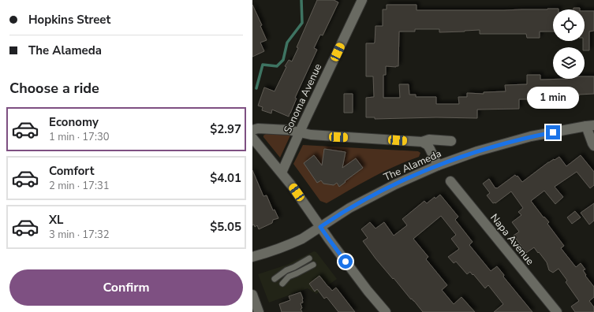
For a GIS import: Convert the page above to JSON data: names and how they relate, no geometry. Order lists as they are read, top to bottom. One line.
{"streets":{"street":["Sonoma Avenue","The Alameda","Napa Avenue"]},"page":{"banner":["Hopkins Street","The Alameda"],"heading":"Choose a ride","bubble":"1 min","list":[{"name":"Economy","note":"1 min · 17:30","value":"$2.97"},{"name":"Comfort","note":"2 min · 17:31","value":"$4.01"},{"name":"XL","note":"3 min · 17:32","value":"$5.05"}],"buttons":"Confirm"}}
